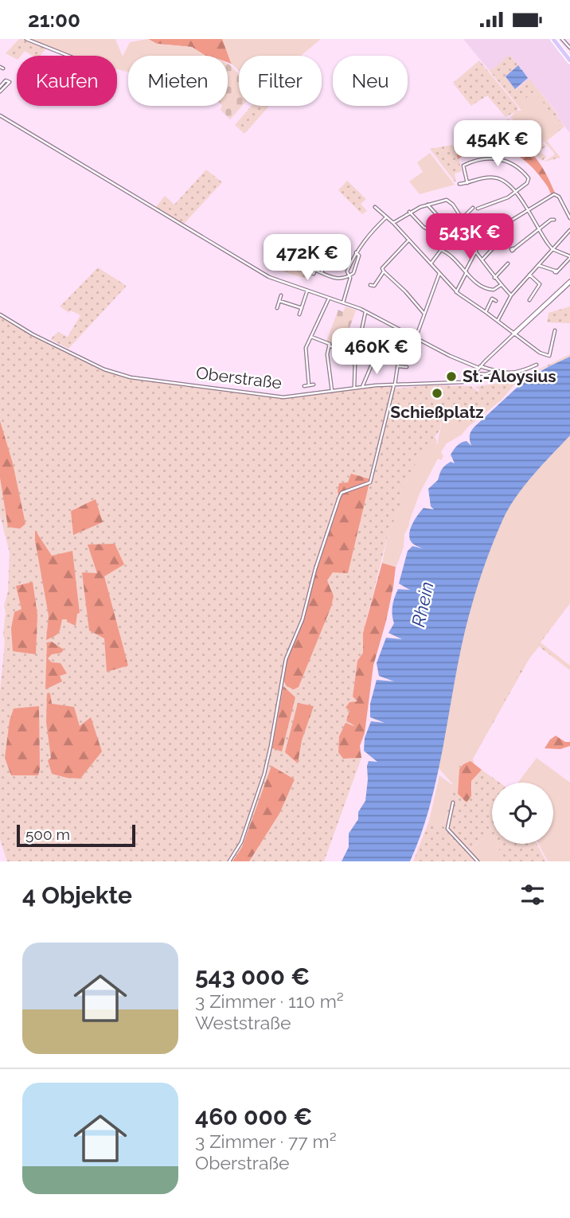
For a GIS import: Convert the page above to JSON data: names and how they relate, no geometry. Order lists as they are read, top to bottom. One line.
{"streets":{"street":["Oberstraße"]},"water":["Rhein"],"places":["St.-Aloysius","Schießplatz"],"scale_bar":"500 m","page":{"status":"21:00","chip":["Kaufen","Mieten","Filter","Neu"],"price":["454K €","543K €","472K €","460K €"],"scale":"500 m","heading":"4 Objekte","list":[{"name":"543 000 €","note":"3 Zimmer · 110 m² · Weststraße"},{"name":"460 000 €","note":"3 Zimmer · 77 m² · Oberstraße"}]}}
